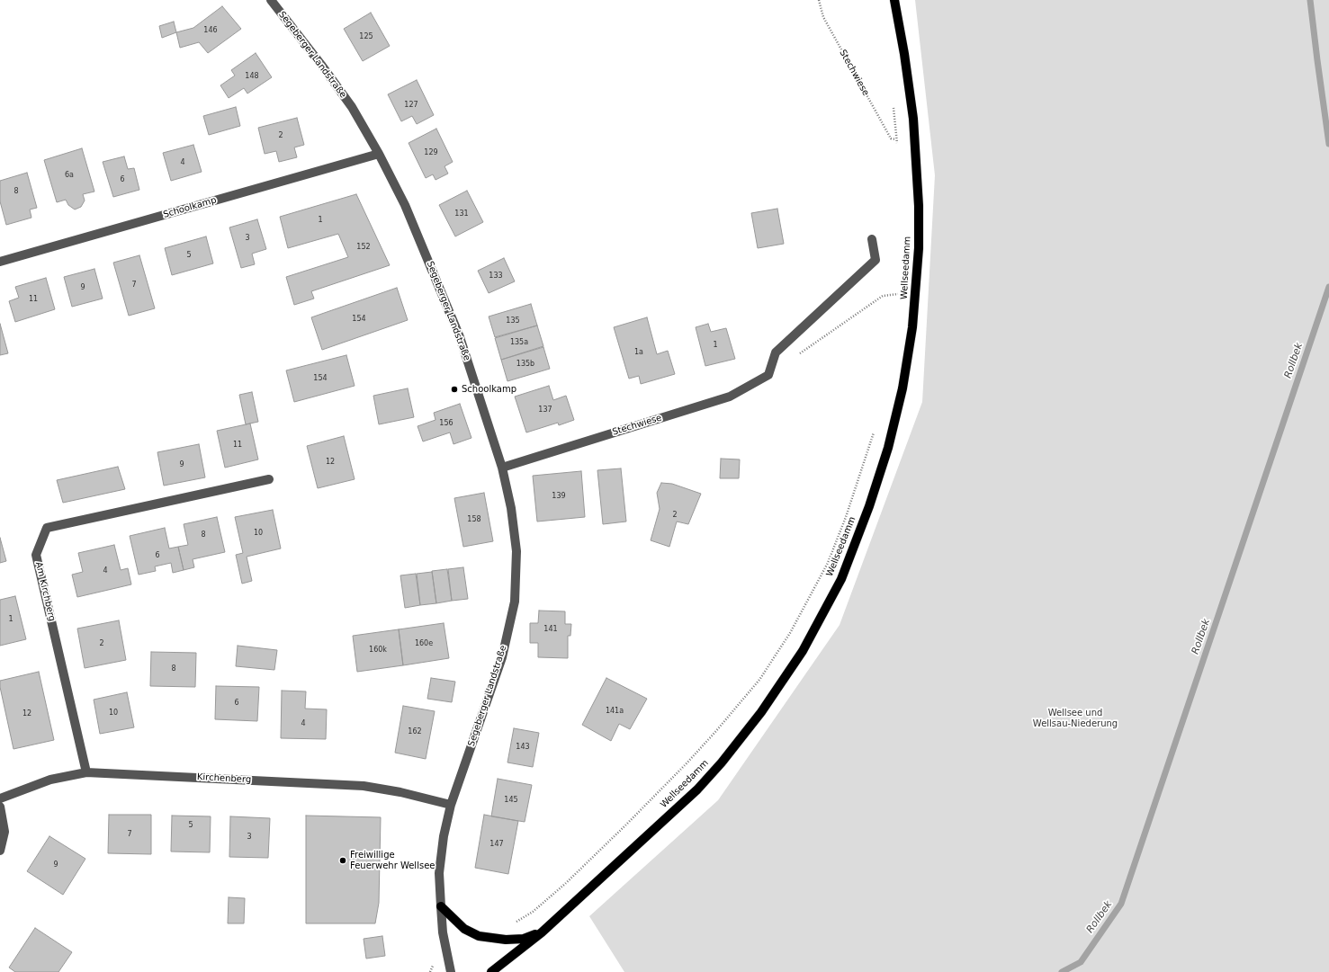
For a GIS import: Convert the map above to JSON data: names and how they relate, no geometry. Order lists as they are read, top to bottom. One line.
{"streets":{"main road":["Wellseedamm"],"street":["Segeberger Landstraße","Stechwiese","Schoolkamp","Am Kirchberg","Kirchenberg"]},"crossings":[["Segeberger Landstraße","Stechwiese"],["Segeberger Landstraße","Schoolkamp"],["Segeberger Landstraße","Kirchenberg"],["Am Kirchberg","Kirchenberg"]],"water":["Rollbek"],"parks":["Wellsee und Wellsau-Niederung"],"places":["Schoolkamp","Freiwillige Feuerwehr Wellsee"],"house_numbers":["146","125","148","127","2","129","4","6a","6","8","131","1","3","152","5","133","7","9","11","154","135","135a","1","1a","135b","154","137","156","11","12","9","139","2","158","10","8","6","4","1","141","2","160e","160k","8","6","141a","10","12","4","162","143","145","5","7","3","147","9"]}
